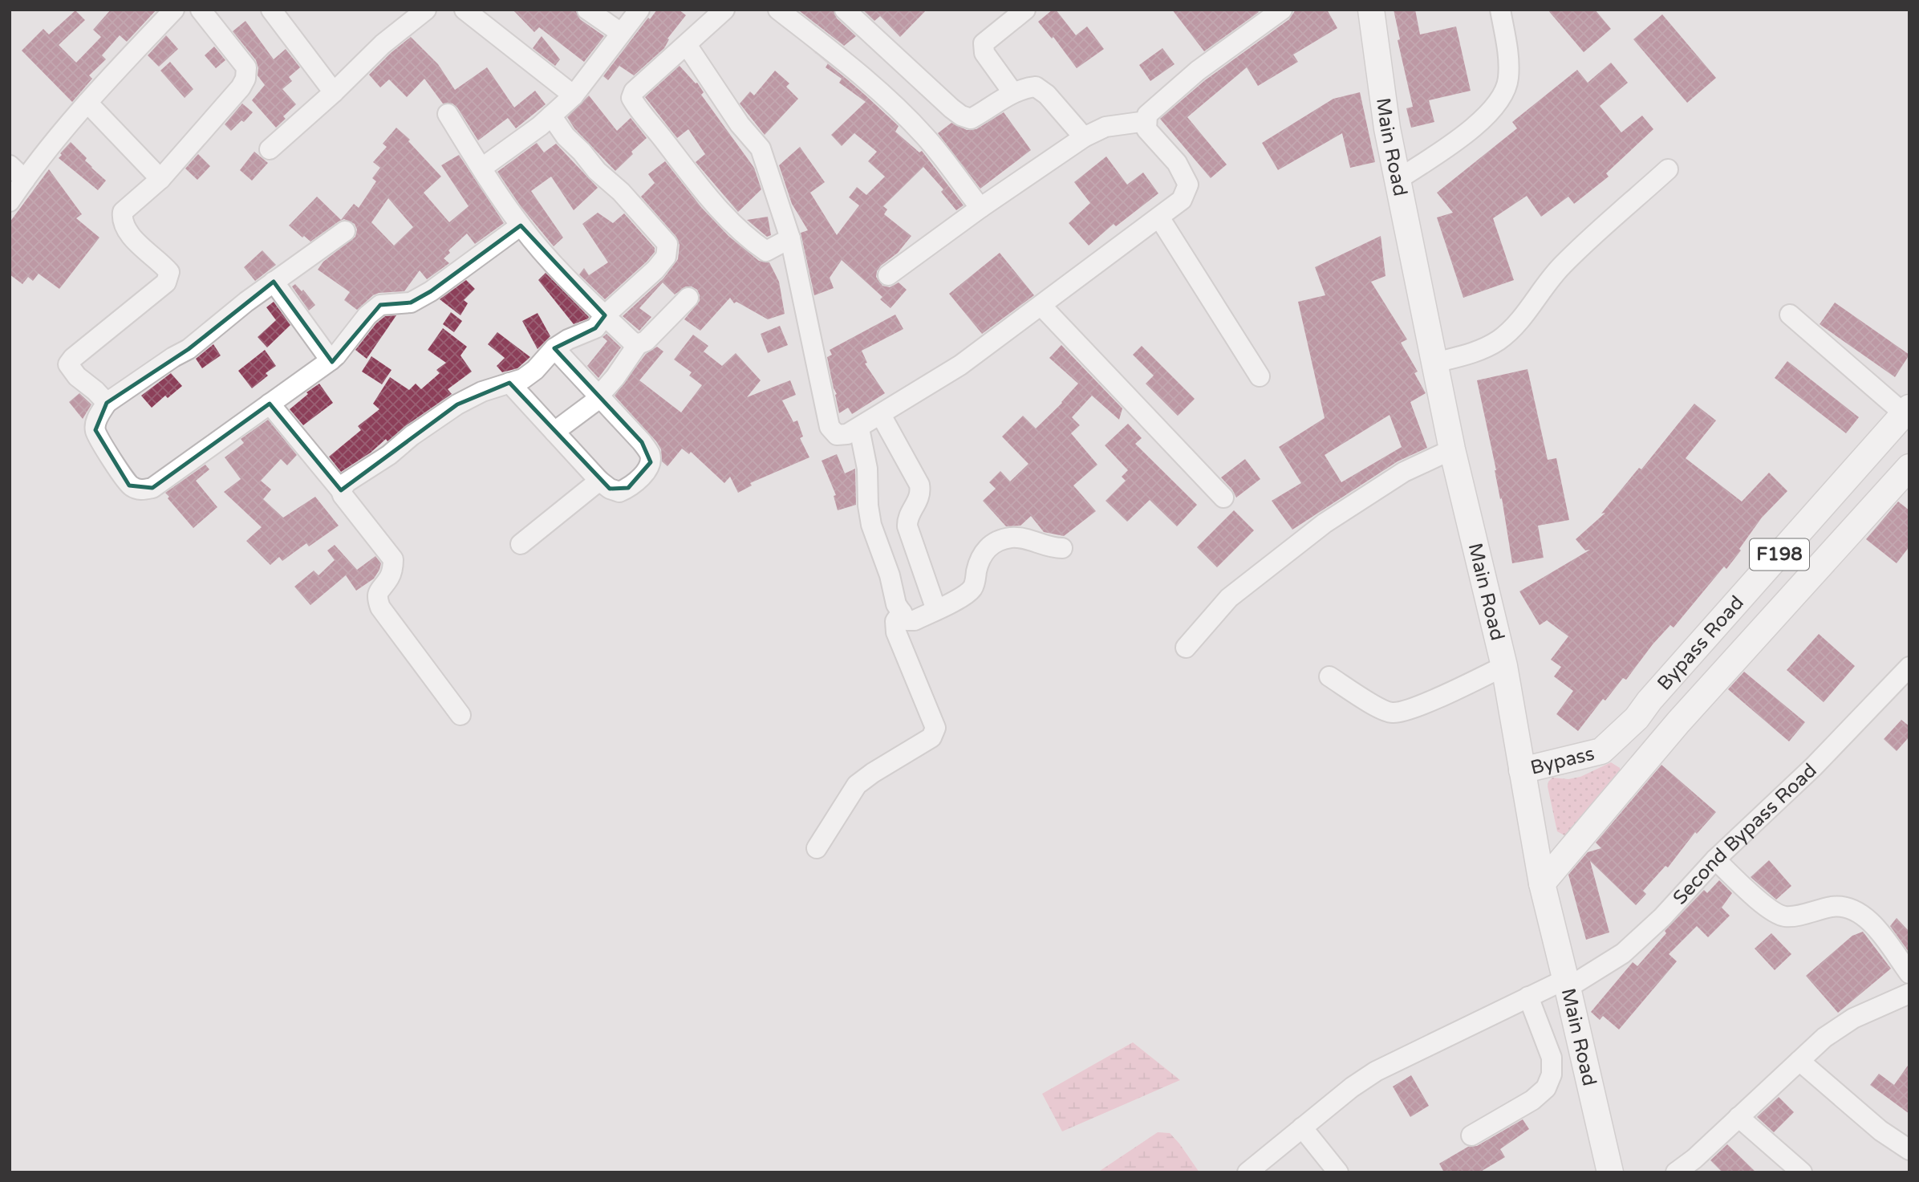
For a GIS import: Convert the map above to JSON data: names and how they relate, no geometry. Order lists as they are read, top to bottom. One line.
{"streets":{"main road":["Main Road","F198","Bypass Road","Bypass"],"street":["Second Bypass Road"]},"crossings":[["Main Road","F198"],["Main Road","Bypass"],["Main Road","Second Bypass Road"],["F198","Bypass Road"],["Bypass Road","Bypass"]]}
